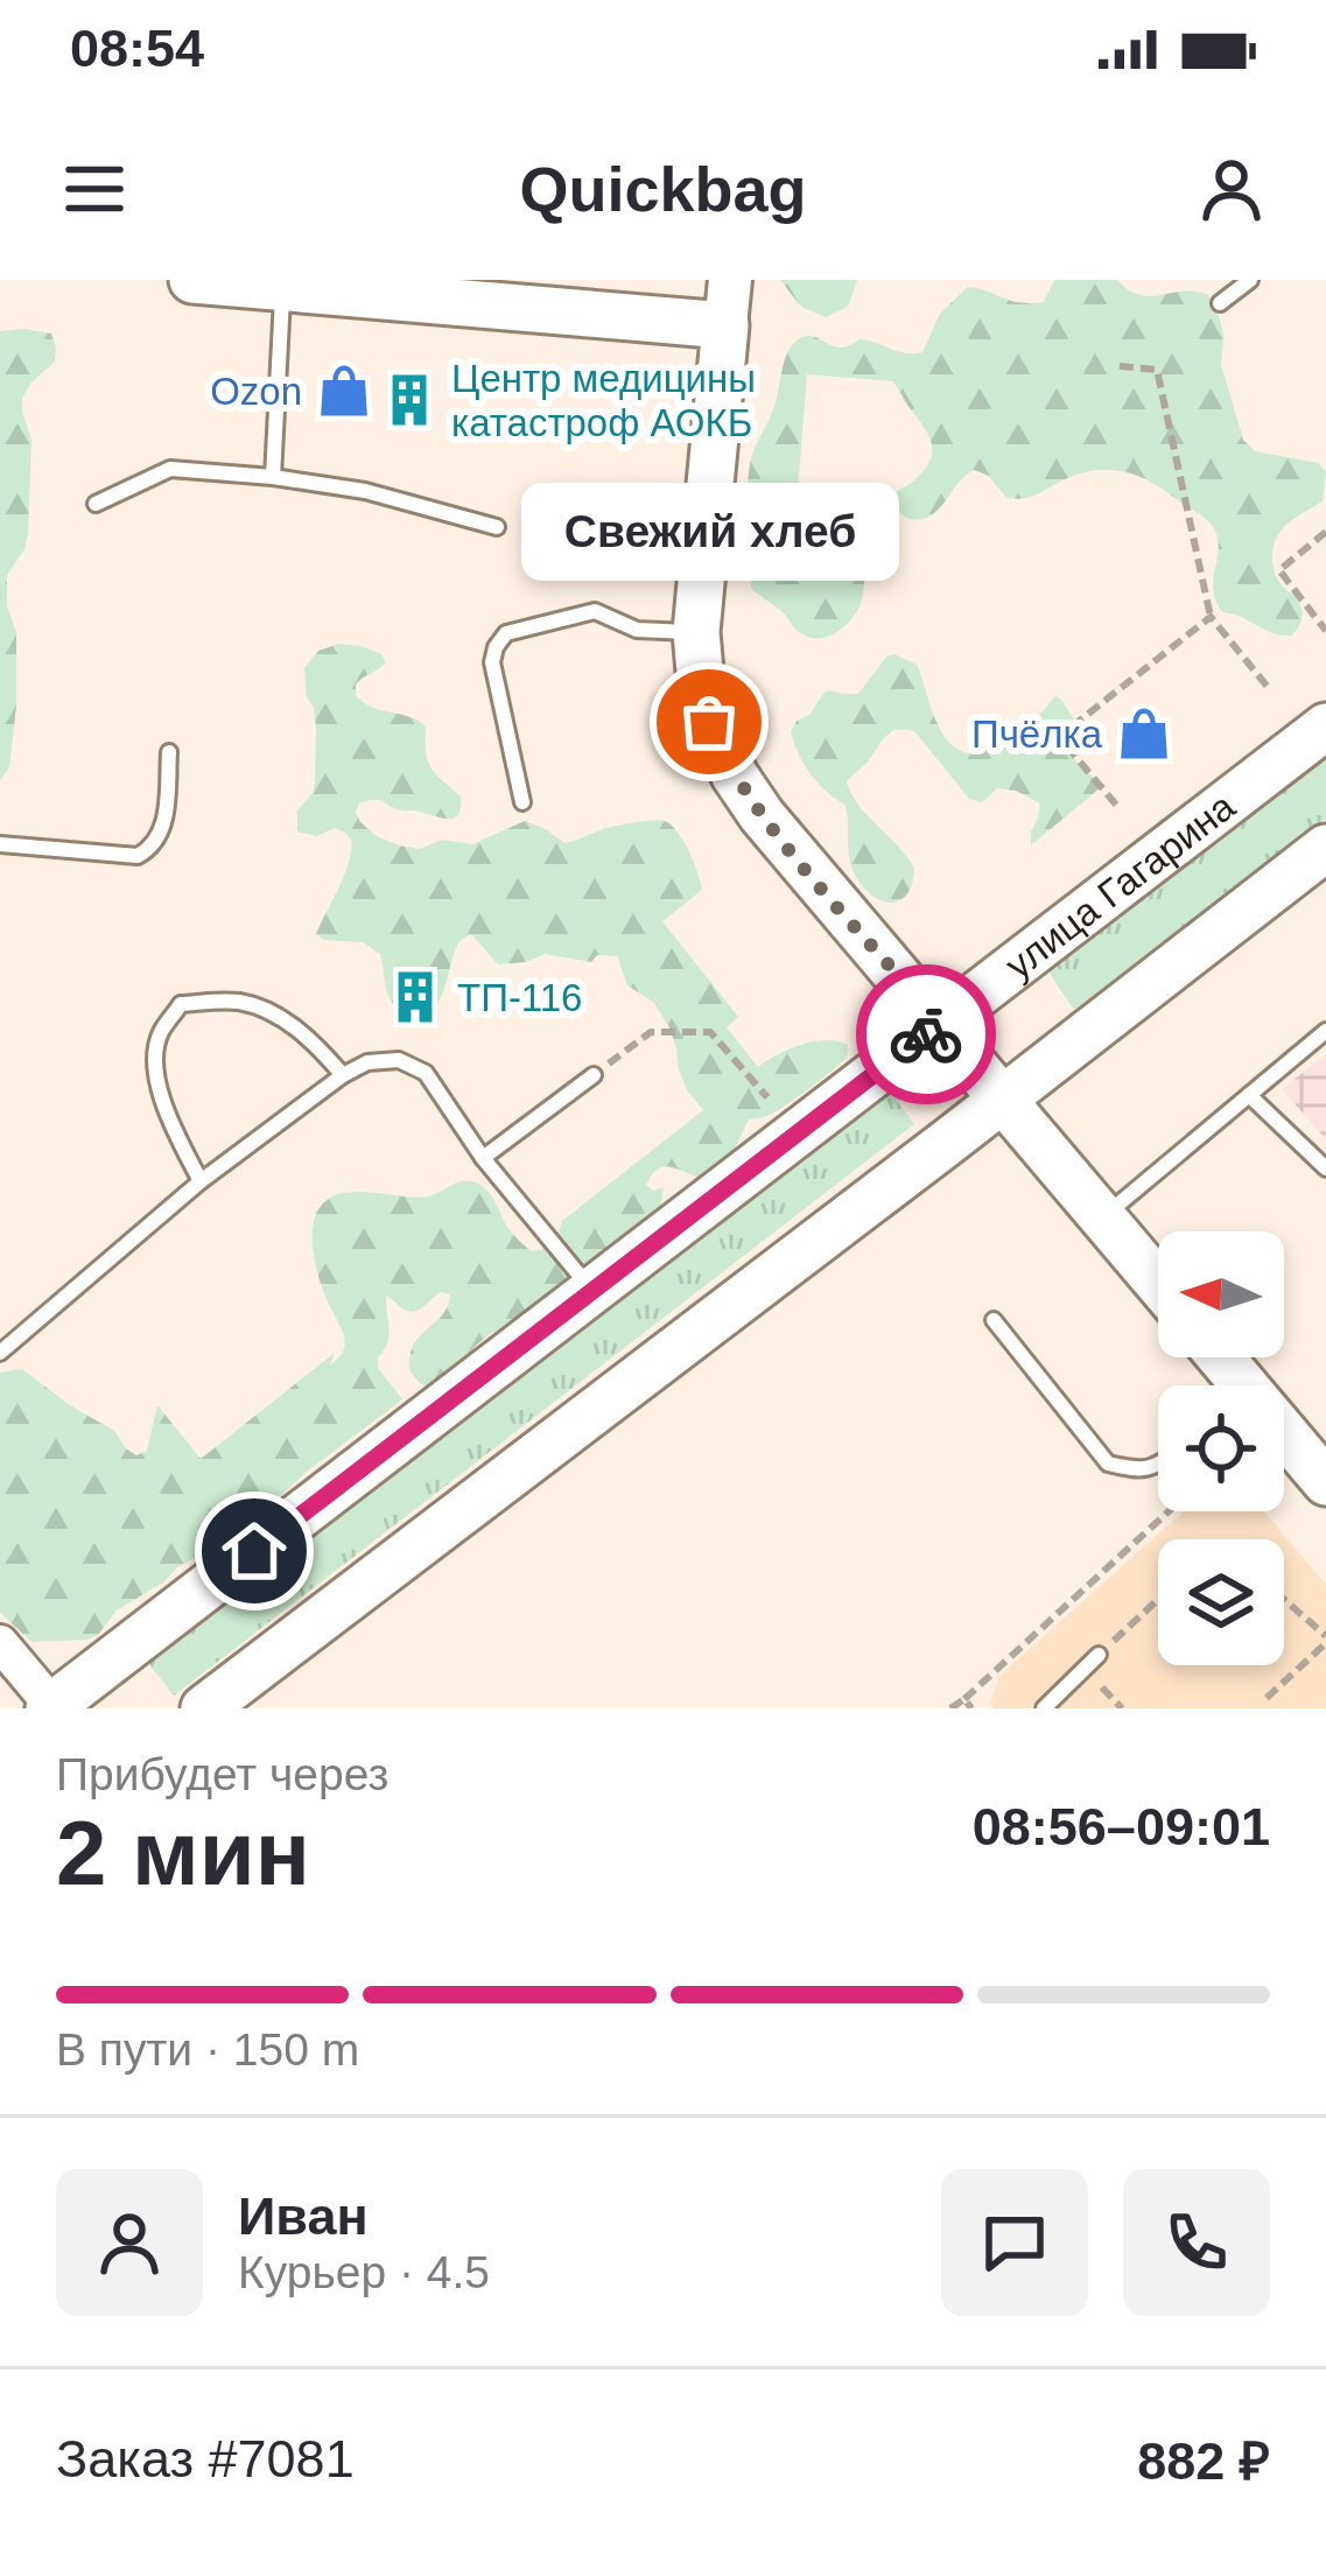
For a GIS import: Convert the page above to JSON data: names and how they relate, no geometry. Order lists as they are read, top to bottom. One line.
{"streets":{"main road":["улица Гагарина"]},"places":{"shop":["Ozon","Пчёлка"],"building":["Центр медицины катастроф АОКБ","ТП-116"],"other":["Свежий хлеб"]},"north":"left","page":{"status":"08:54","header":"Quickbag","bubble":"Свежий хлеб","heading":["2 мин","Прибудет через","08:56–09:01"],"panel":["Иван","Курьер · 4.5","Заказ #7081","882 ₽"],"bar":"В пути · 150 m"}}
